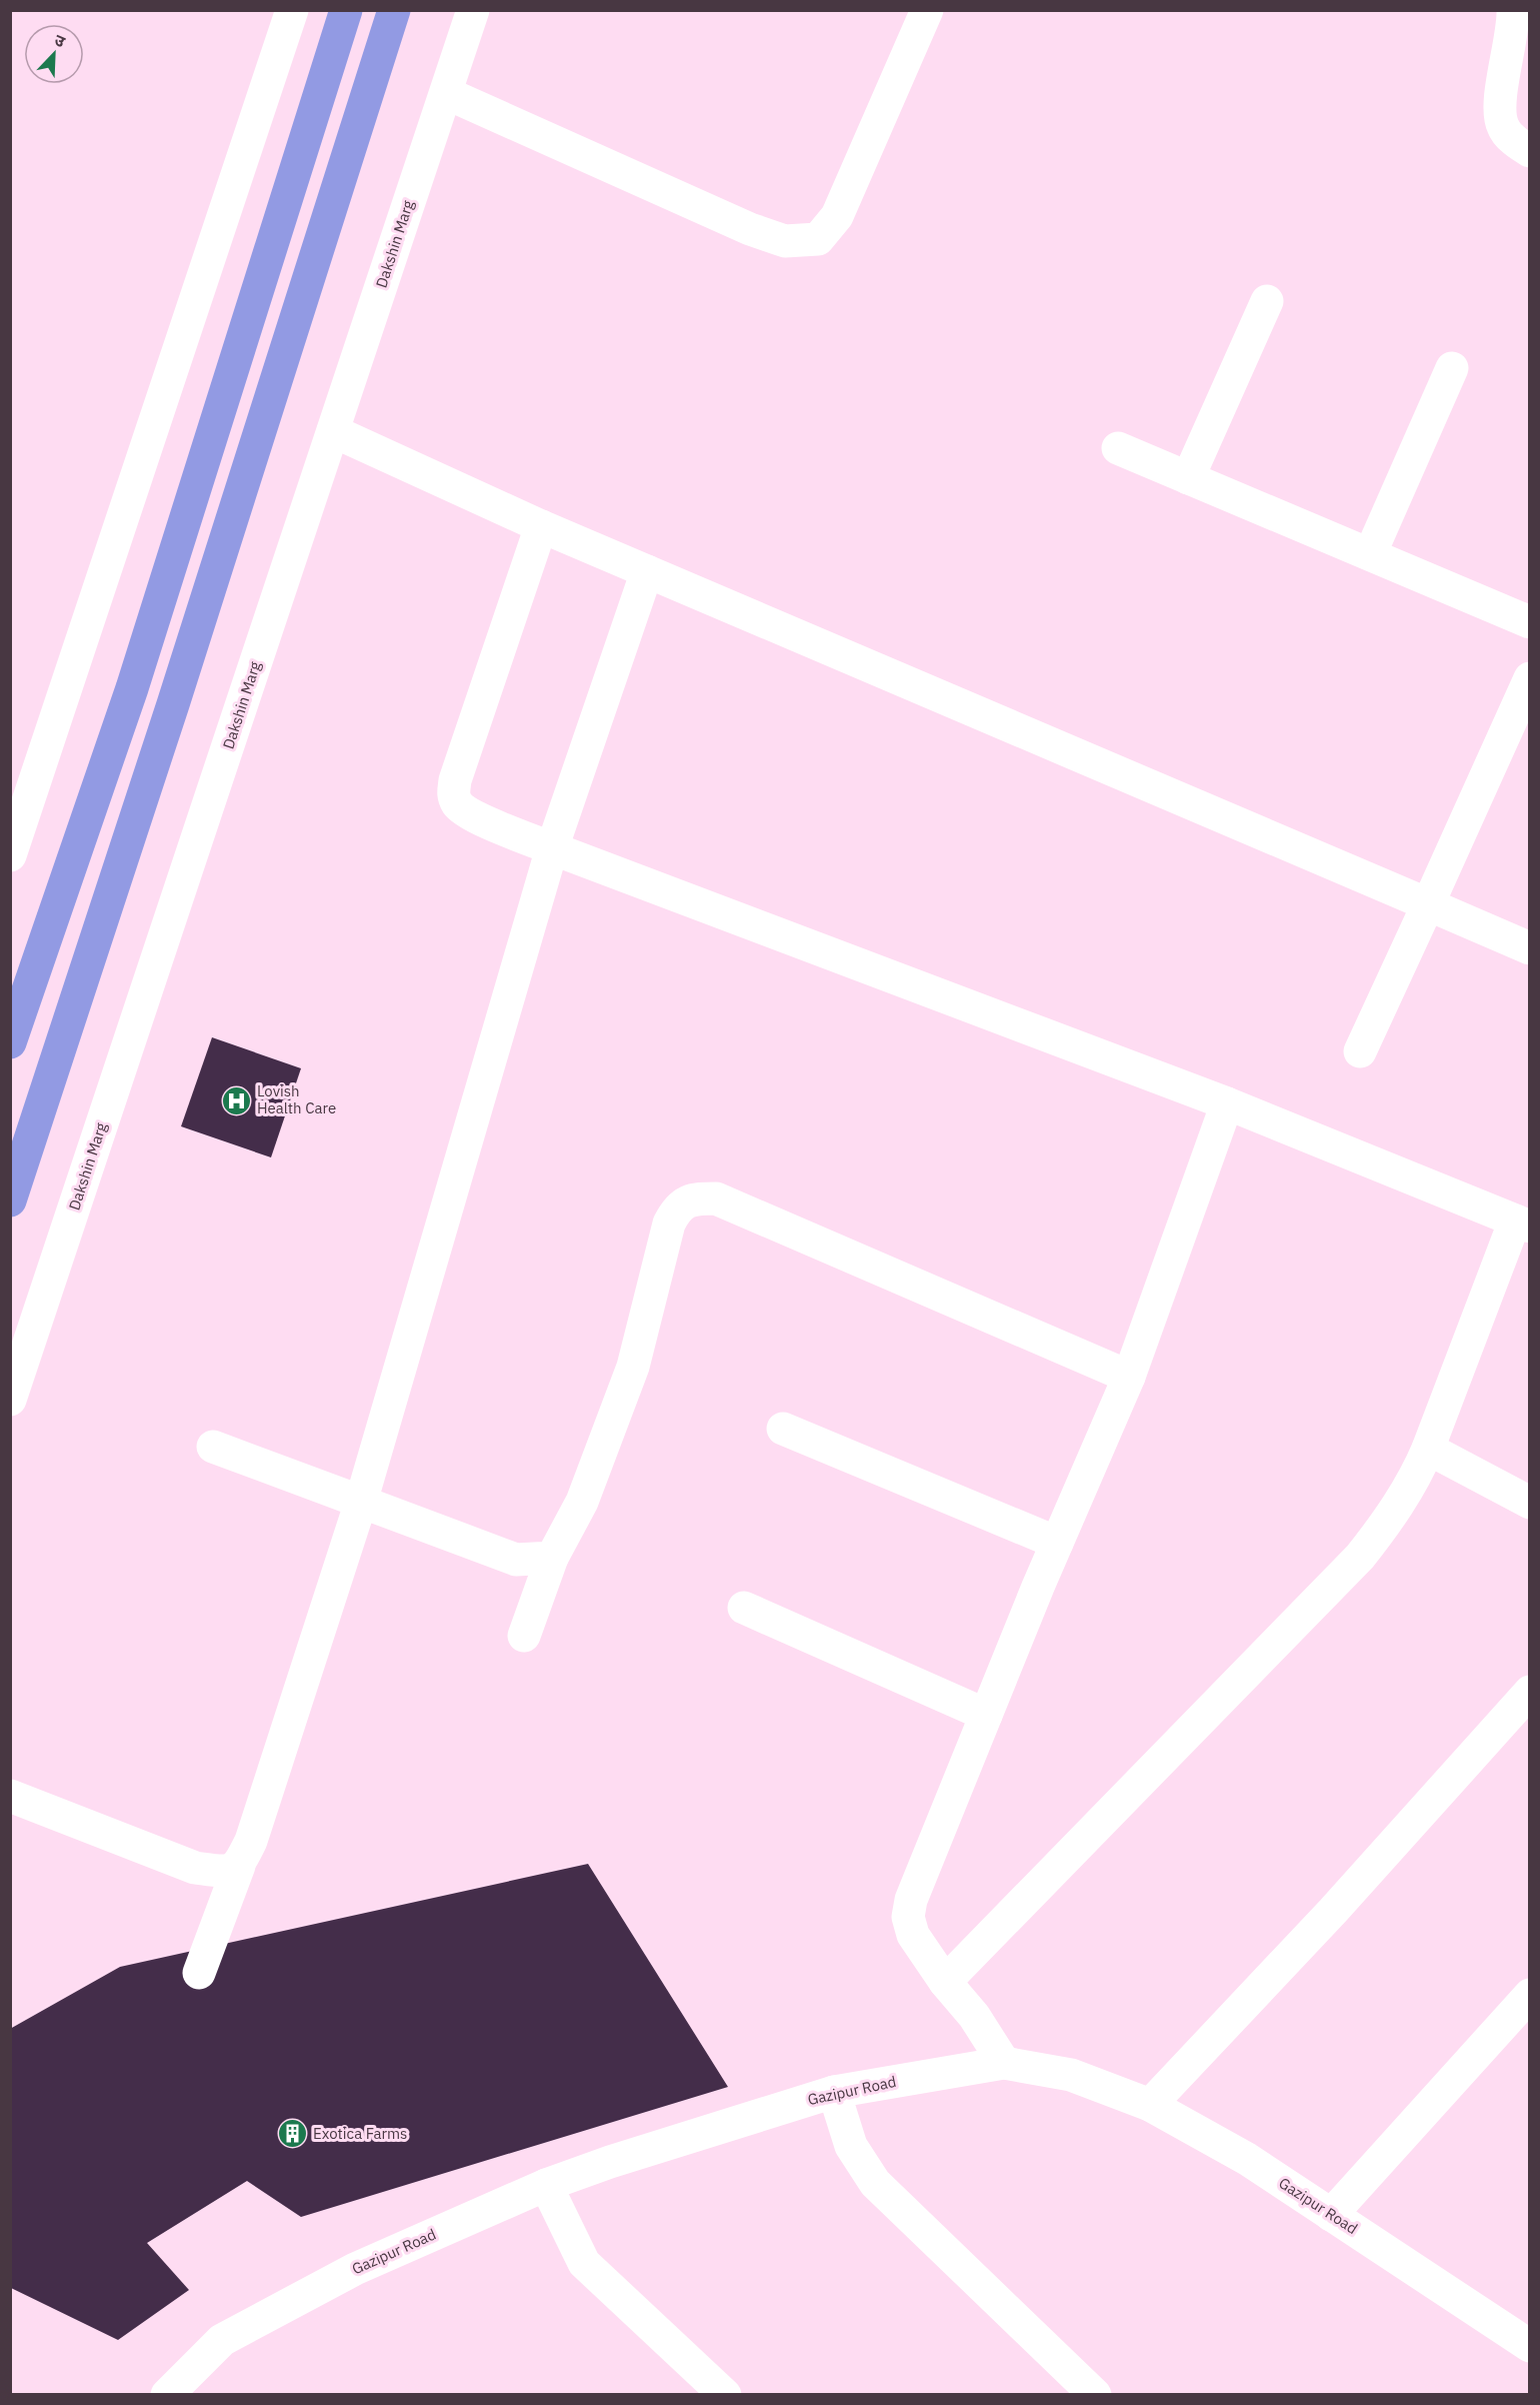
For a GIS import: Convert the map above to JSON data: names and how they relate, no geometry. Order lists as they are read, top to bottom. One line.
{"streets":{"street":["Dakshin Marg","Gazipur Road"]},"places":{"hospital":["Lovish Health Care"],"building":["Exotica Farms"]},"north":"top right"}
